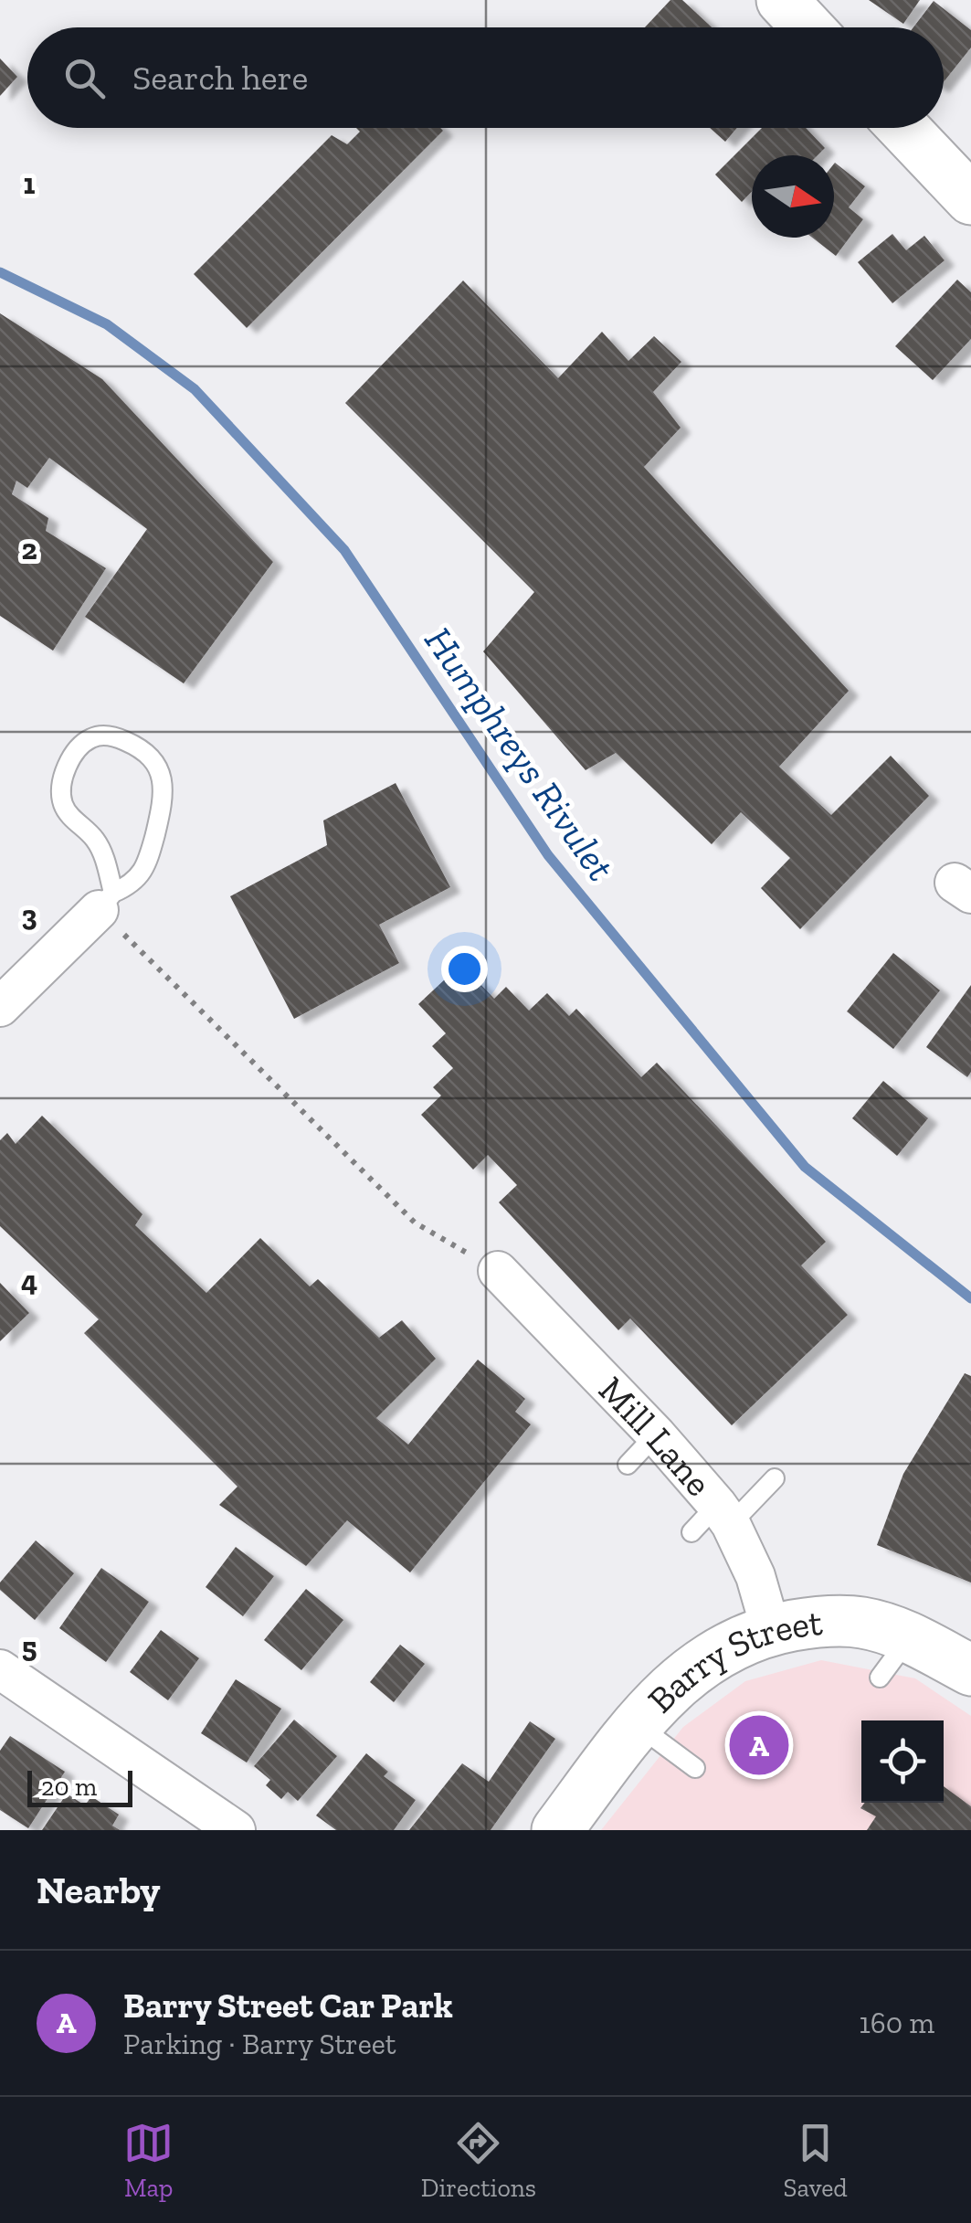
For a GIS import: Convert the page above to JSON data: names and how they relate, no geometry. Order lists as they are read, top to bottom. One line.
{"streets":{"street":["Mill Lane","Barry Street"]},"crossings":[["Mill Lane","Barry Street"]],"water":["Humphreys Rivulet"],"scale_bar":"20 m","north":"right","page":{"search":"Search here","pins":"A","scale":"20 m","heading":"Nearby","list":[{"mark":"A","name":"Barry Street Car Park","note":"Parking · Barry Street","value":"160 m"}],"nav":["Map","Directions","Saved"]},"grid":{"rows":["1","2","3","4","5"]}}
